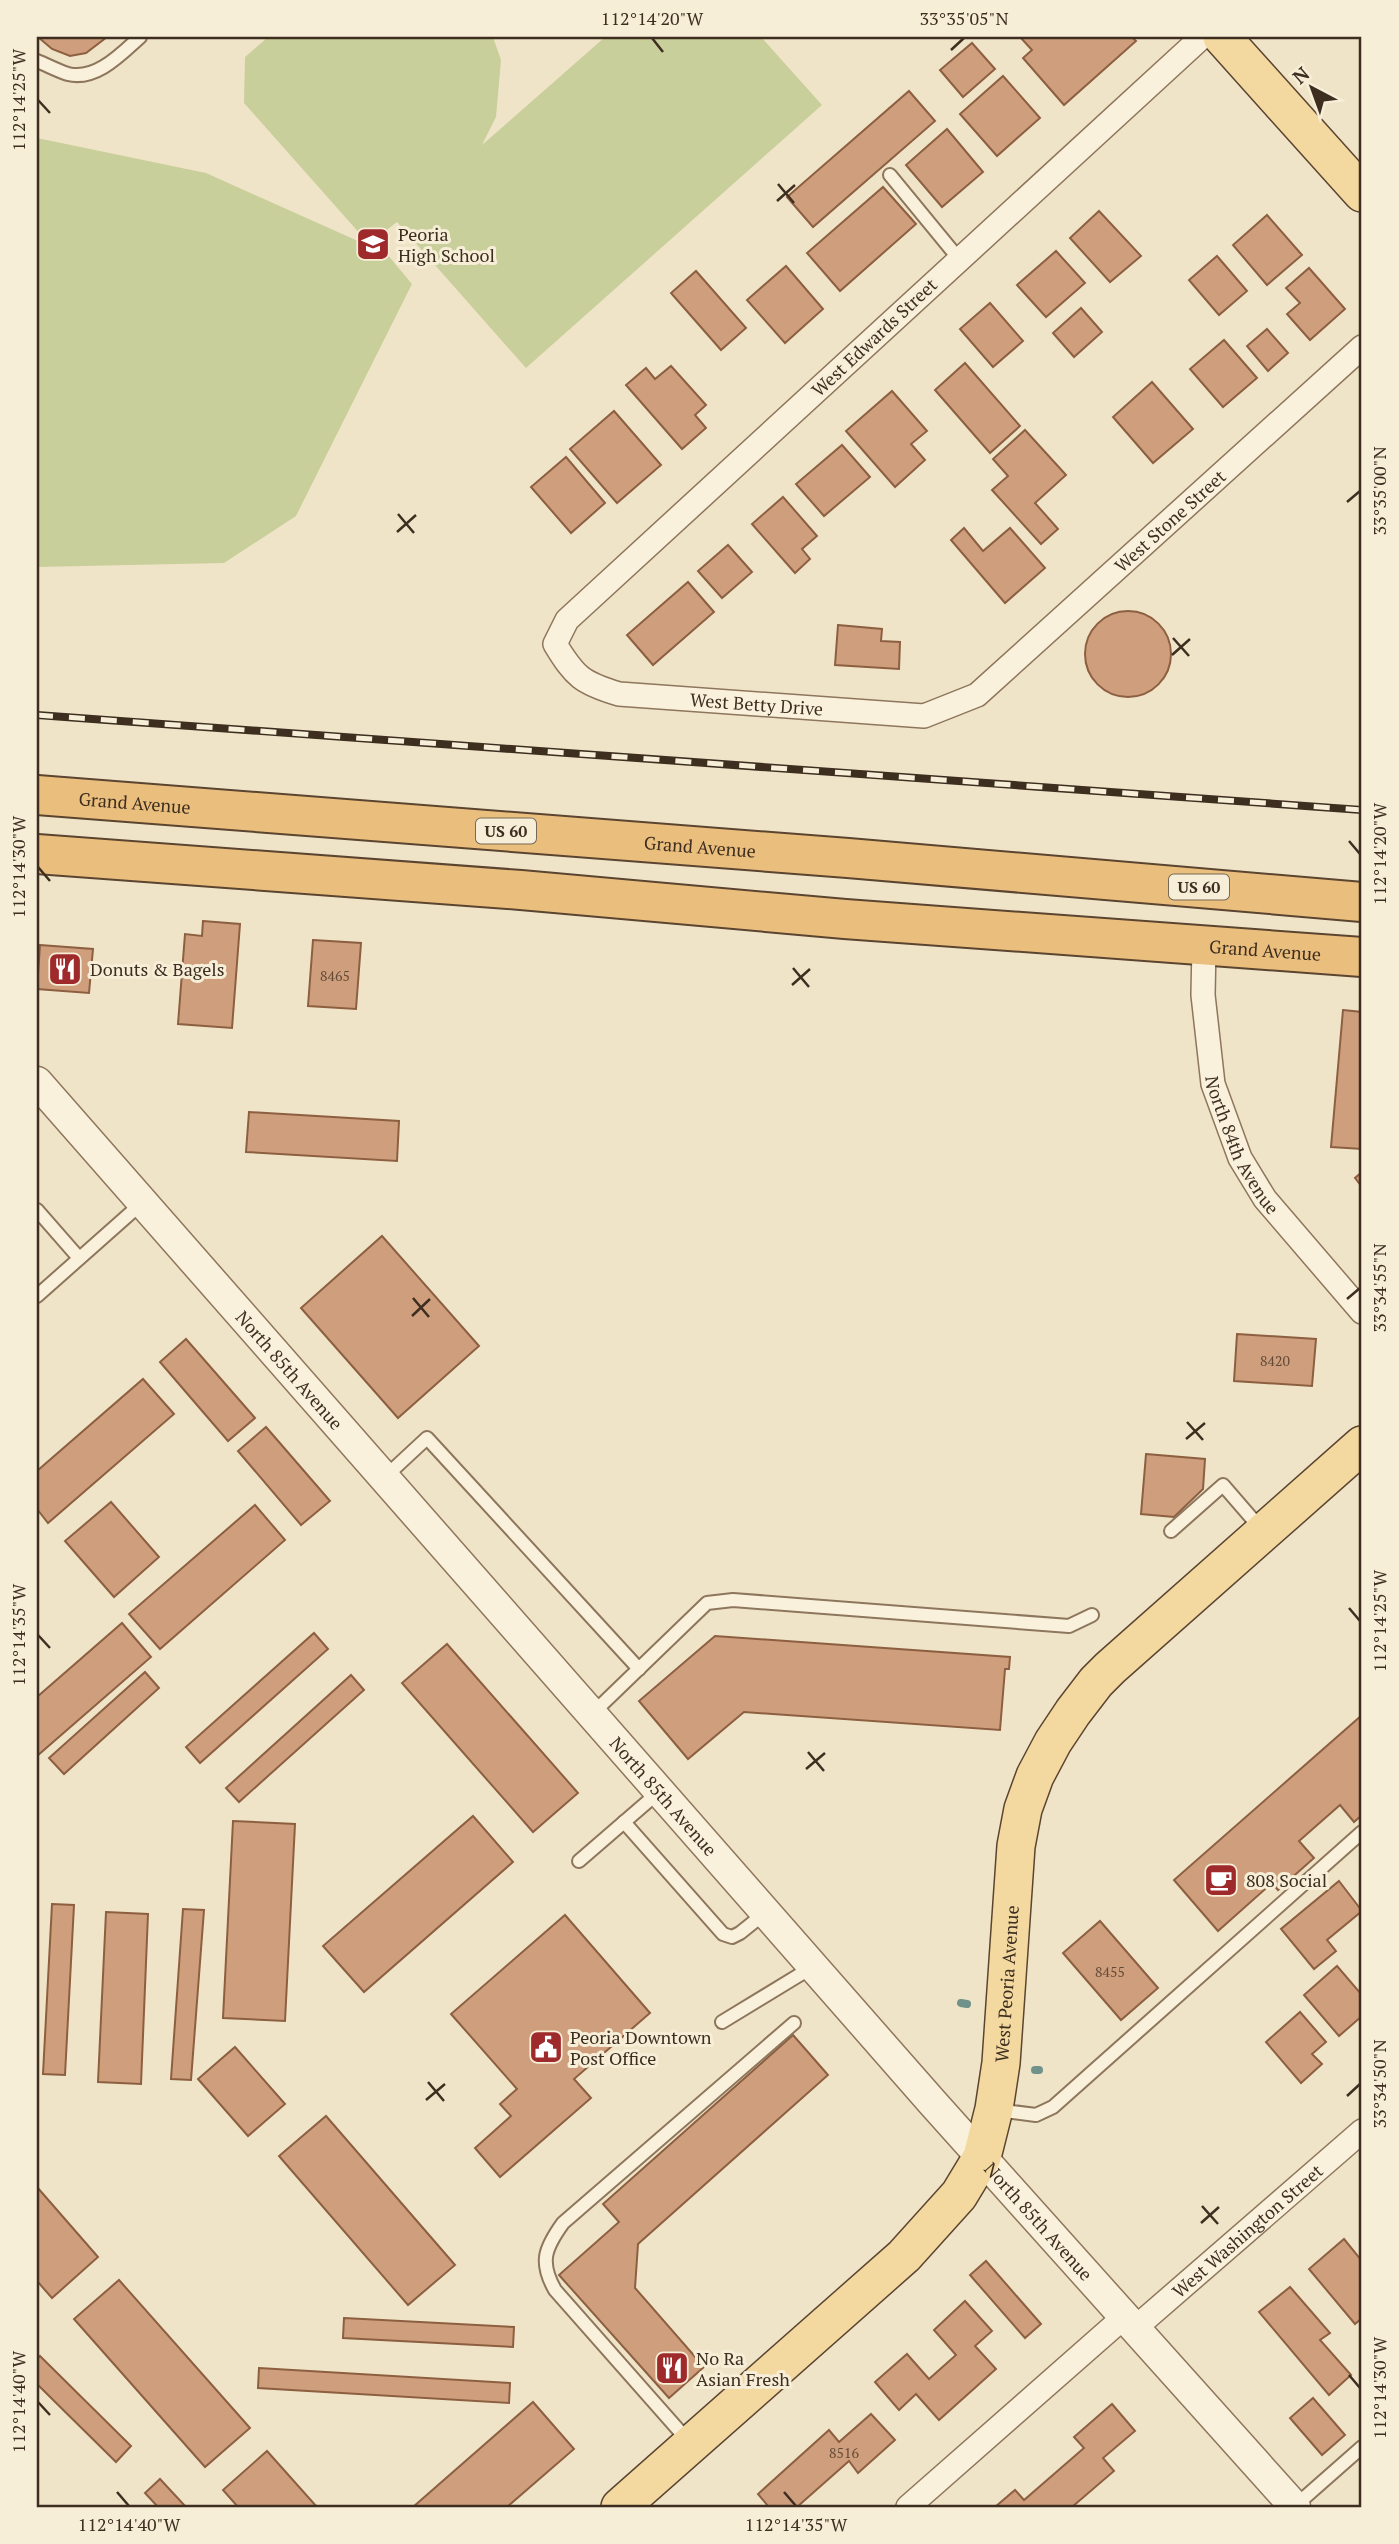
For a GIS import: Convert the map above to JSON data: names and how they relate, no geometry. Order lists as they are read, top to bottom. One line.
{"streets":{"highway":["Grand Avenue","US 60"],"main road":["West Peoria Avenue"],"street":["West Edwards Street","West Stone Street","West Betty Drive","North 84th Avenue","North 85th Avenue","West Washington Street"]},"crossings":[["West Edwards Street","West Betty Drive"],["West Stone Street","West Betty Drive"],["Grand Avenue","North 84th Avenue"],["North 85th Avenue","West Peoria Avenue"],["North 85th Avenue","West Washington Street"]],"places":{"school or university":["Peoria High School"],"restaurant":["Donuts & Bagels","No Ra Asian Fresh"],"cafe":["808 Social"],"public building":["Peoria Downtown Post Office"]},"house_numbers":["8465","8420","8455","8516"],"north":"top left","coordinates":["112°14'20\"W","33°35'05\"N","112°14'25\"W","33°35'00\"N","112°14'30\"W","33°34'55\"N","112°14'35\"W","33°34'50\"N","112°14'40\"W"]}
